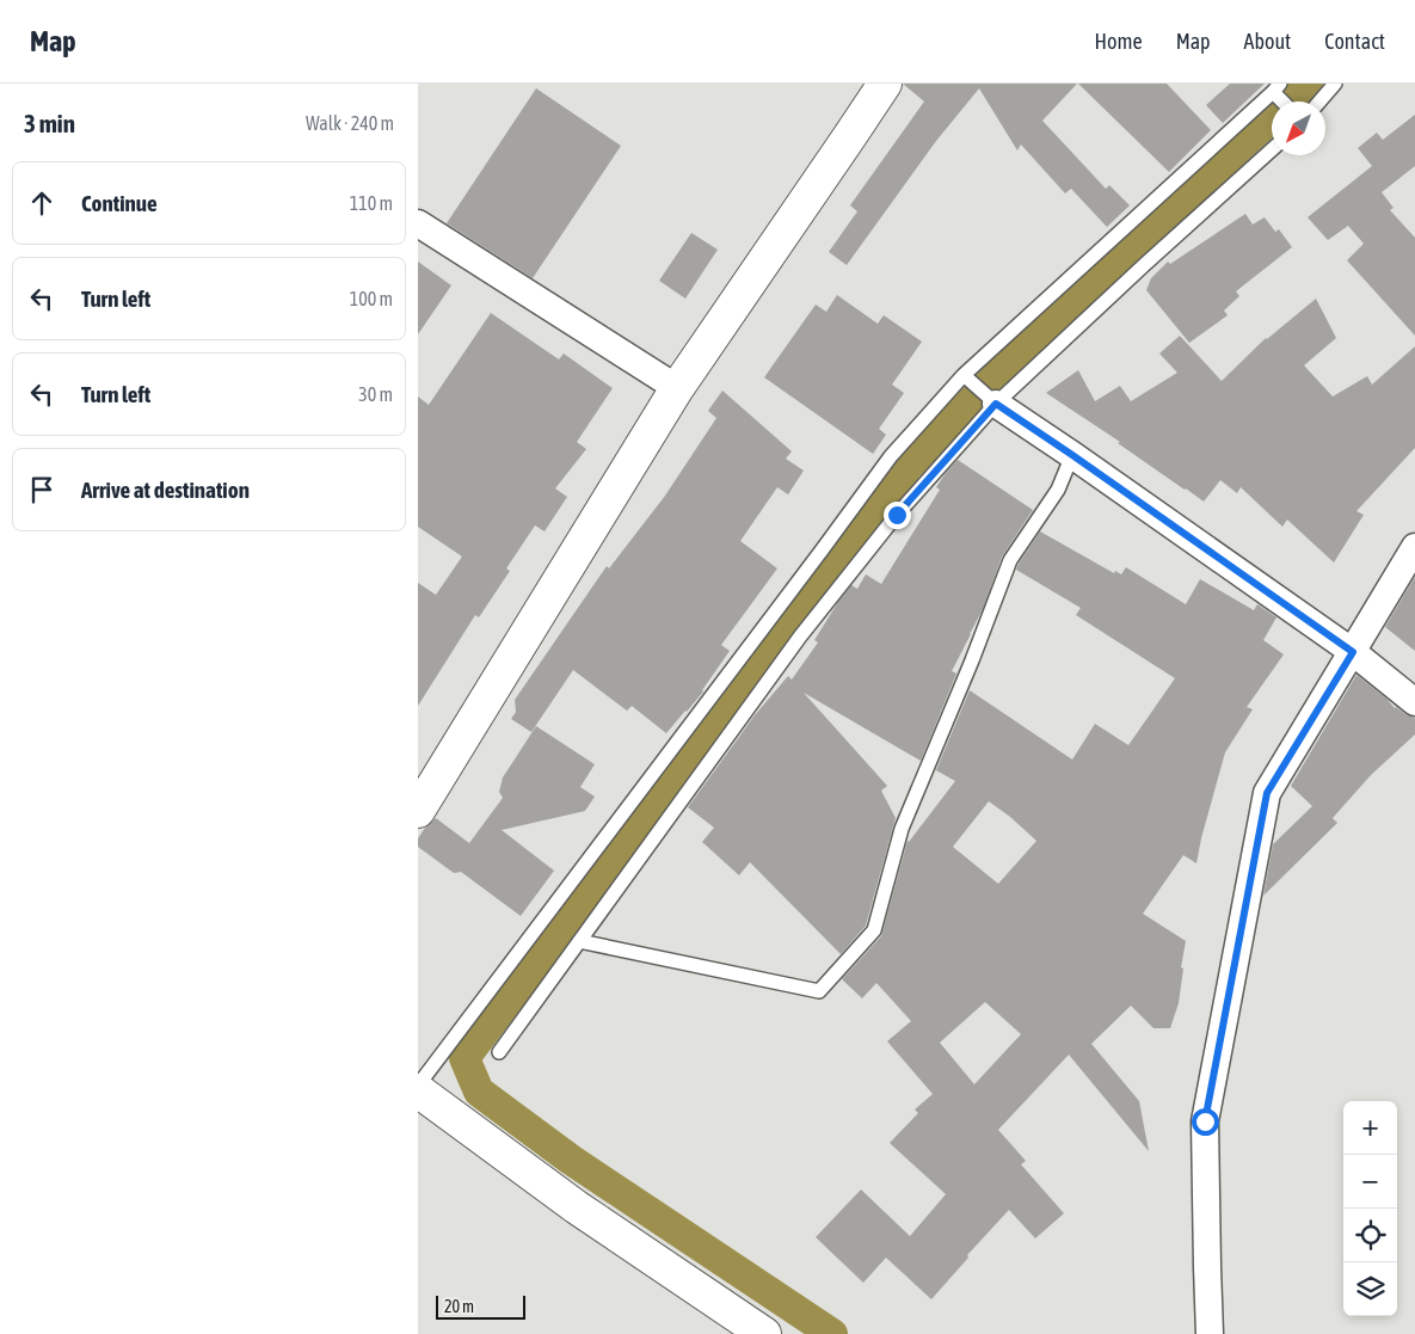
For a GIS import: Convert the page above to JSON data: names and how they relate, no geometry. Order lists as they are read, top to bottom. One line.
{"scale_bar":"20 m","north":"bottom left","page":{"header":"Map","nav":["Home","Map","About","Contact"],"heading":["3 min","Walk · 240 m"],"list":[["Continue","110 m"],["Turn left","100 m"],["Turn left","30 m"],"Arrive at destination"],"map_buttons":["+","−"],"scale":"20 m"}}
